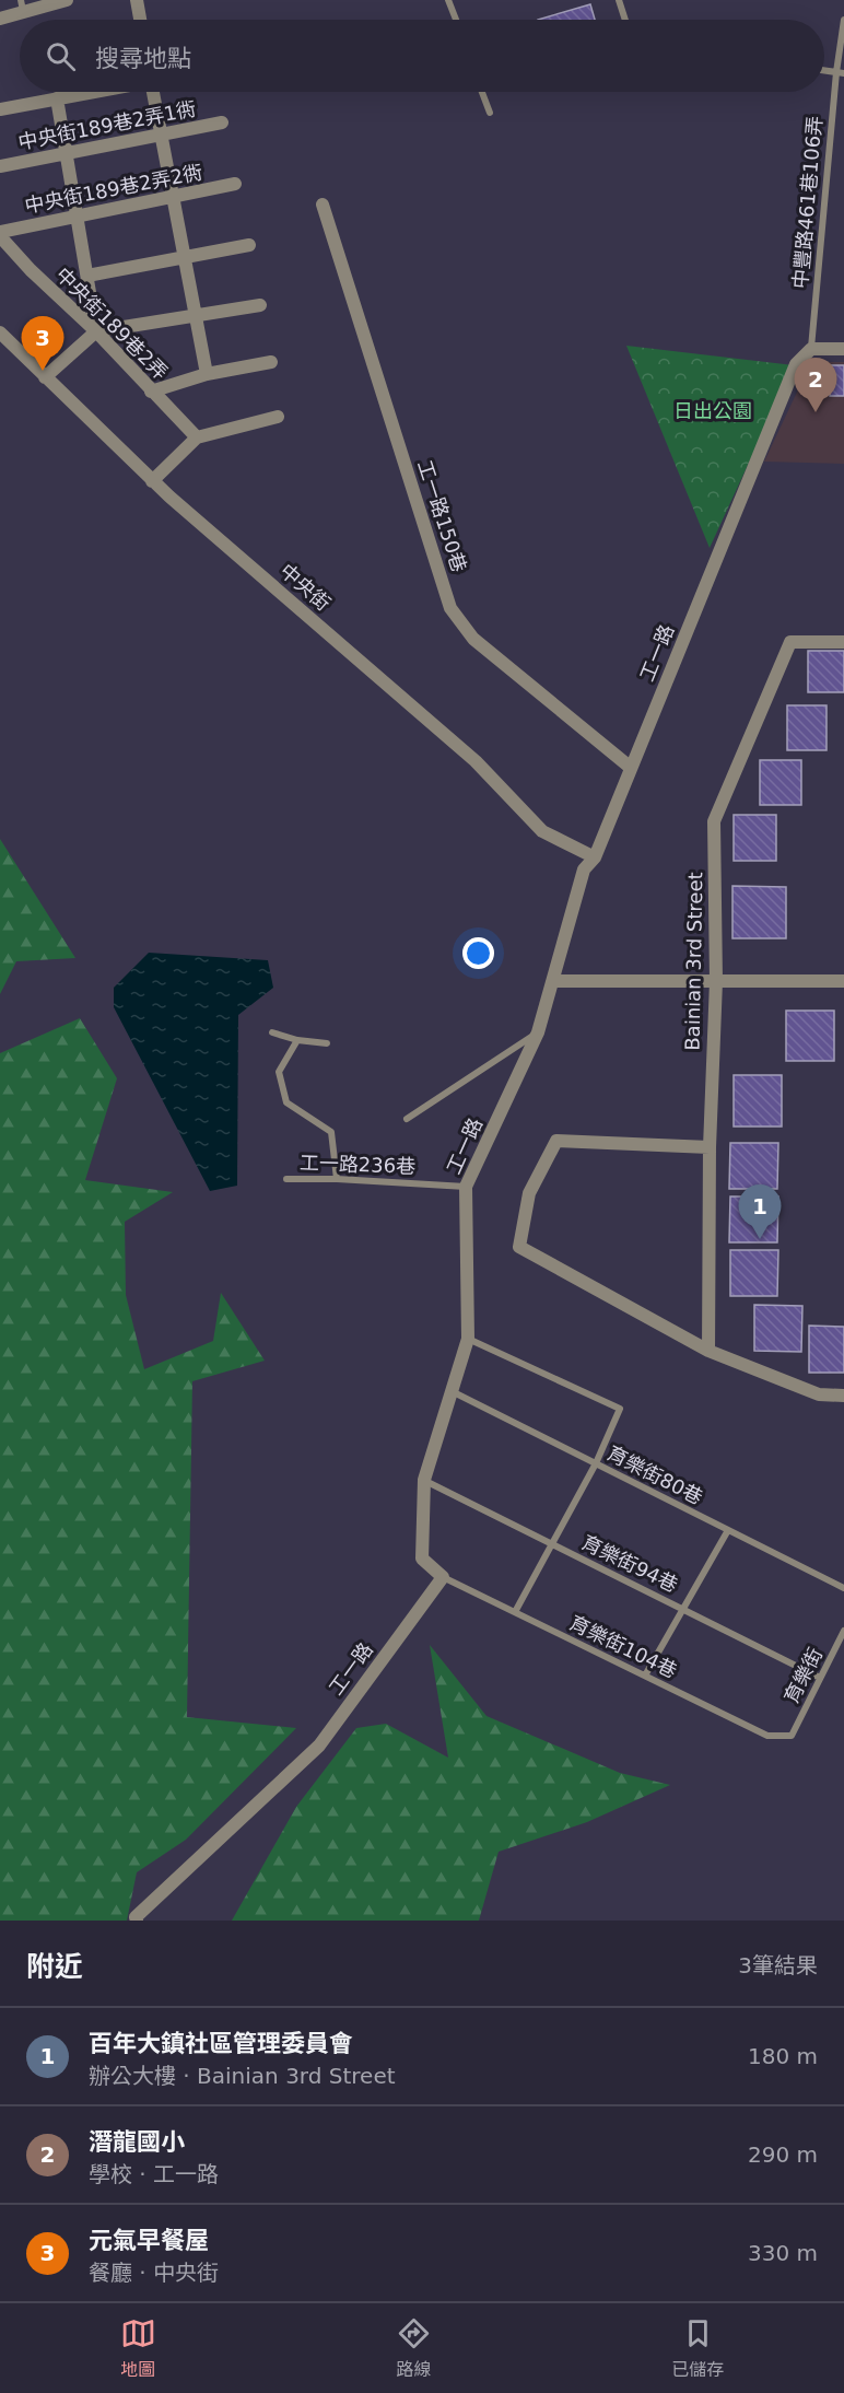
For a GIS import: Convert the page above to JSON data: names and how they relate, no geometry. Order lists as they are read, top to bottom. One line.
{"streets":{"street":["中央街189巷2弄1衖","中央街189巷2弄2衖","中央街189巷2弄","工一路150巷","中央街","工一路","Bainian 3rd Street"],"lane":["中豐路461巷106弄","工一路236巷","育樂街80巷","育樂街94巷","育樂街104巷","育樂街"]},"crossings":[["中央街189巷2弄2衖","中央街189巷2弄"],["中豐路461巷106弄","工一路"],["工一路150巷","工一路"],["中央街","工一路"],["工一路","工一路236巷"],["工一路","育樂街80巷"],["工一路","育樂街94巷"],["工一路","育樂街104巷"],["育樂街94巷","育樂街"],["育樂街104巷","育樂街"]],"parks":["日出公園"],"page":{"search":"搜尋地點","pins":["3","2","1"],"heading":["附近","3筆結果"],"list":[{"mark":"1","name":"百年大鎮社區管理委員會","note":"辦公大樓 · Bainian 3rd Street","value":"180 m"},{"mark":"2","name":"潛龍國小","note":"學校 · 工一路","value":"290 m"},{"mark":"3","name":"元氣早餐屋","note":"餐廳 · 中央街","value":"330 m"}],"nav":["地圖","路線","已儲存"]}}
